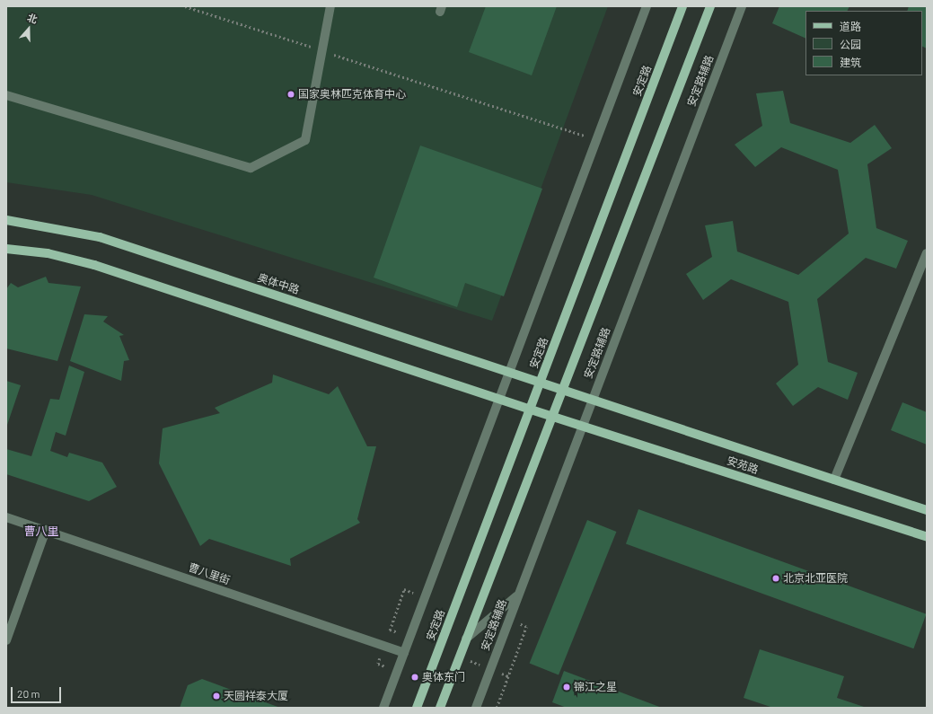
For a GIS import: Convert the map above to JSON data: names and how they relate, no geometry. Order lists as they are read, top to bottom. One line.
{"streets":{"main road":["安定路","奥体中路","安苑路"],"street":["安定路辅路","曹八里街"]},"crossings":[["安定路","奥体中路"],["安定路","安苑路"],["安定路辅路","安苑路"],["奥体中路","安苑路"]],"districts":["曹八里"],"places":["国家奥林匹克体育中心","北京北亚医院","奥体东门","锦江之星","天圆祥泰大厦"],"legend":["道路","公园","建筑"],"scale_bar":"20 m","north":"top"}
